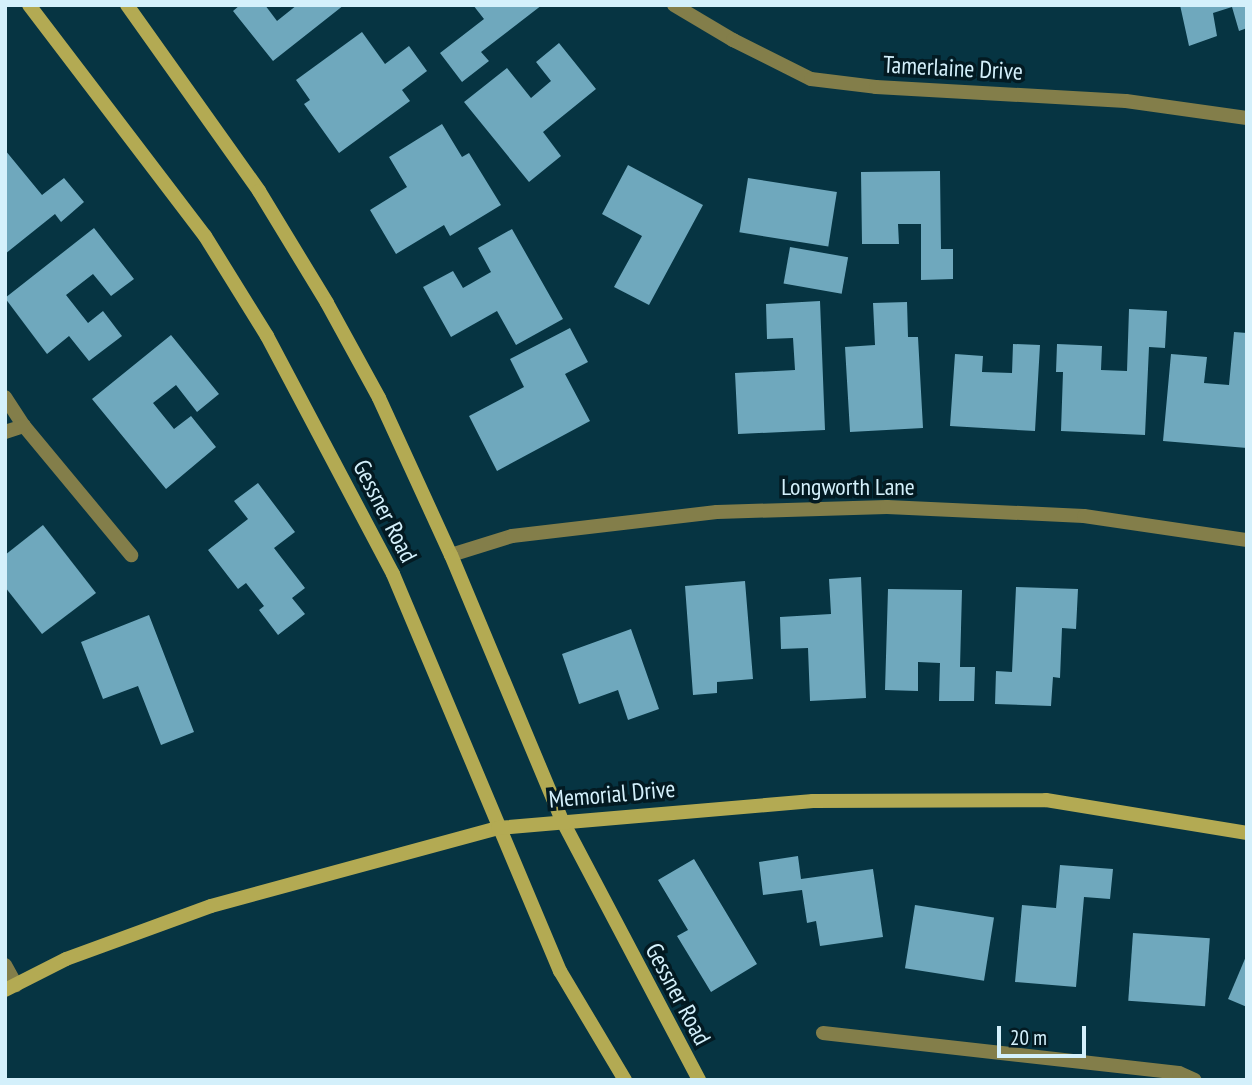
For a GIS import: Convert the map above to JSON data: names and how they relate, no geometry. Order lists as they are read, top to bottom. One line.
{"streets":{"main road":["Gessner Road","Memorial Drive"],"street":["Tamerlaine Drive","Longworth Lane"]},"crossings":[["Longworth Lane","Gessner Road"],["Gessner Road","Memorial Drive"]],"scale_bar":"20 m"}
